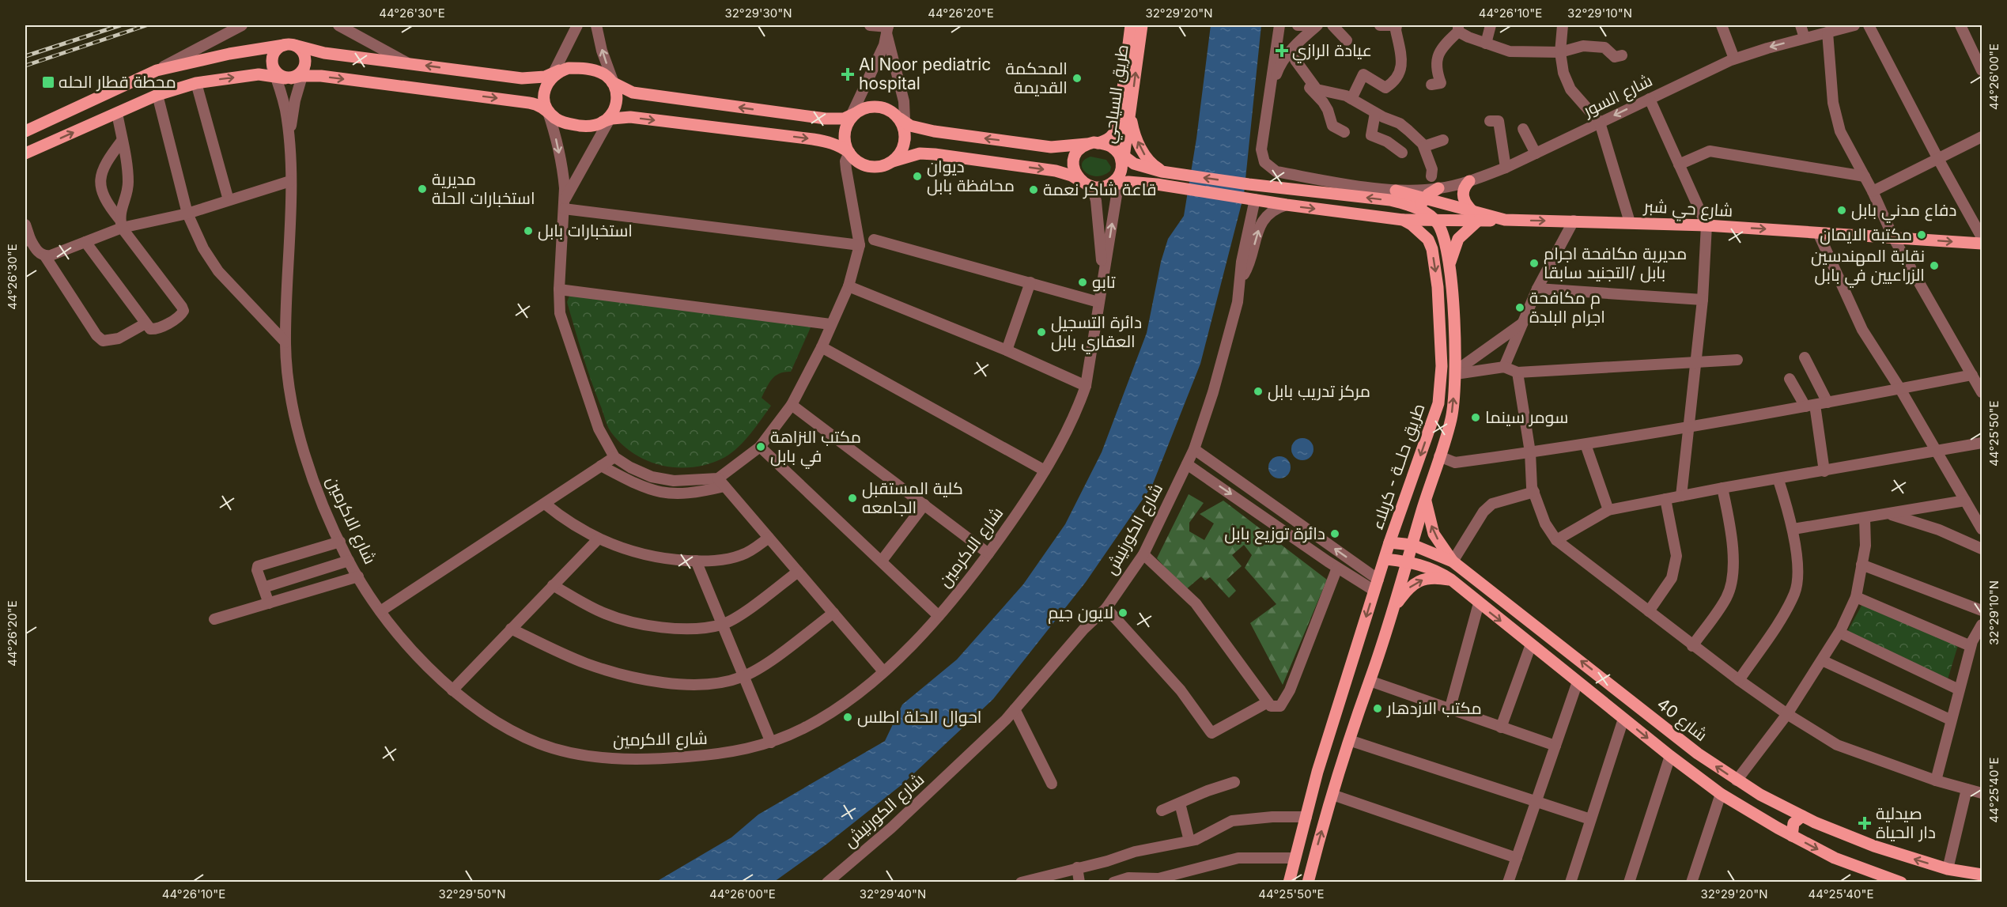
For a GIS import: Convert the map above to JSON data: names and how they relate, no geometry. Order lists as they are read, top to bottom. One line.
{"streets":{"main road":["طريق السياحي","شارع حي شبر","طريق حلــة - كربلاء","شارع 40"],"street":["شارع السور","شارع الاكرمين","شارع الكورنيش"]},"crossings":[["طريق السياحي","شارع الاكرمين"],["شارع السور","شارع حي شبر"],["طريق حلــة - كربلاء","شارع 40"]],"one_way":["شارع حي شبر"],"places":{"health":["عيادة الرازي","Al Noor pediatric hospital","صيدلية دار الحياة"],"other":["المحكمة القديمة","ديوان محافظة بابل","مديرية استخبارات الحلة","قاعة شاكر نعمة","دفاع مدني بابل","استخبارات بابل","مكتبة الايمان","مديرية مكافحة اجرام بابل /التجنيد سابقا","نقابة المهندسين الزراعيين في بابل","تابو","م مكافحة اجرام البلدة","دائرة التسجيل العقاري بابل","مركز تدريب بابل","سومر سينما","مكتب النزاهة في بابل","كلية المستقبل الجامعه","دائرة توزيع بابل","لايون جيم","مكتب الازدهار","احوال الحلة اطلس"],"transit":["محطة قطار الحله"]},"coordinates":["44°26'30\"E","32°29'30\"N","44°26'20\"E","32°29'20\"N","44°26'10\"E","32°29'10\"N","44°26'00\"E","44°25'50\"E","44°25'40\"E","32°29'50\"N","32°29'40\"N"]}
